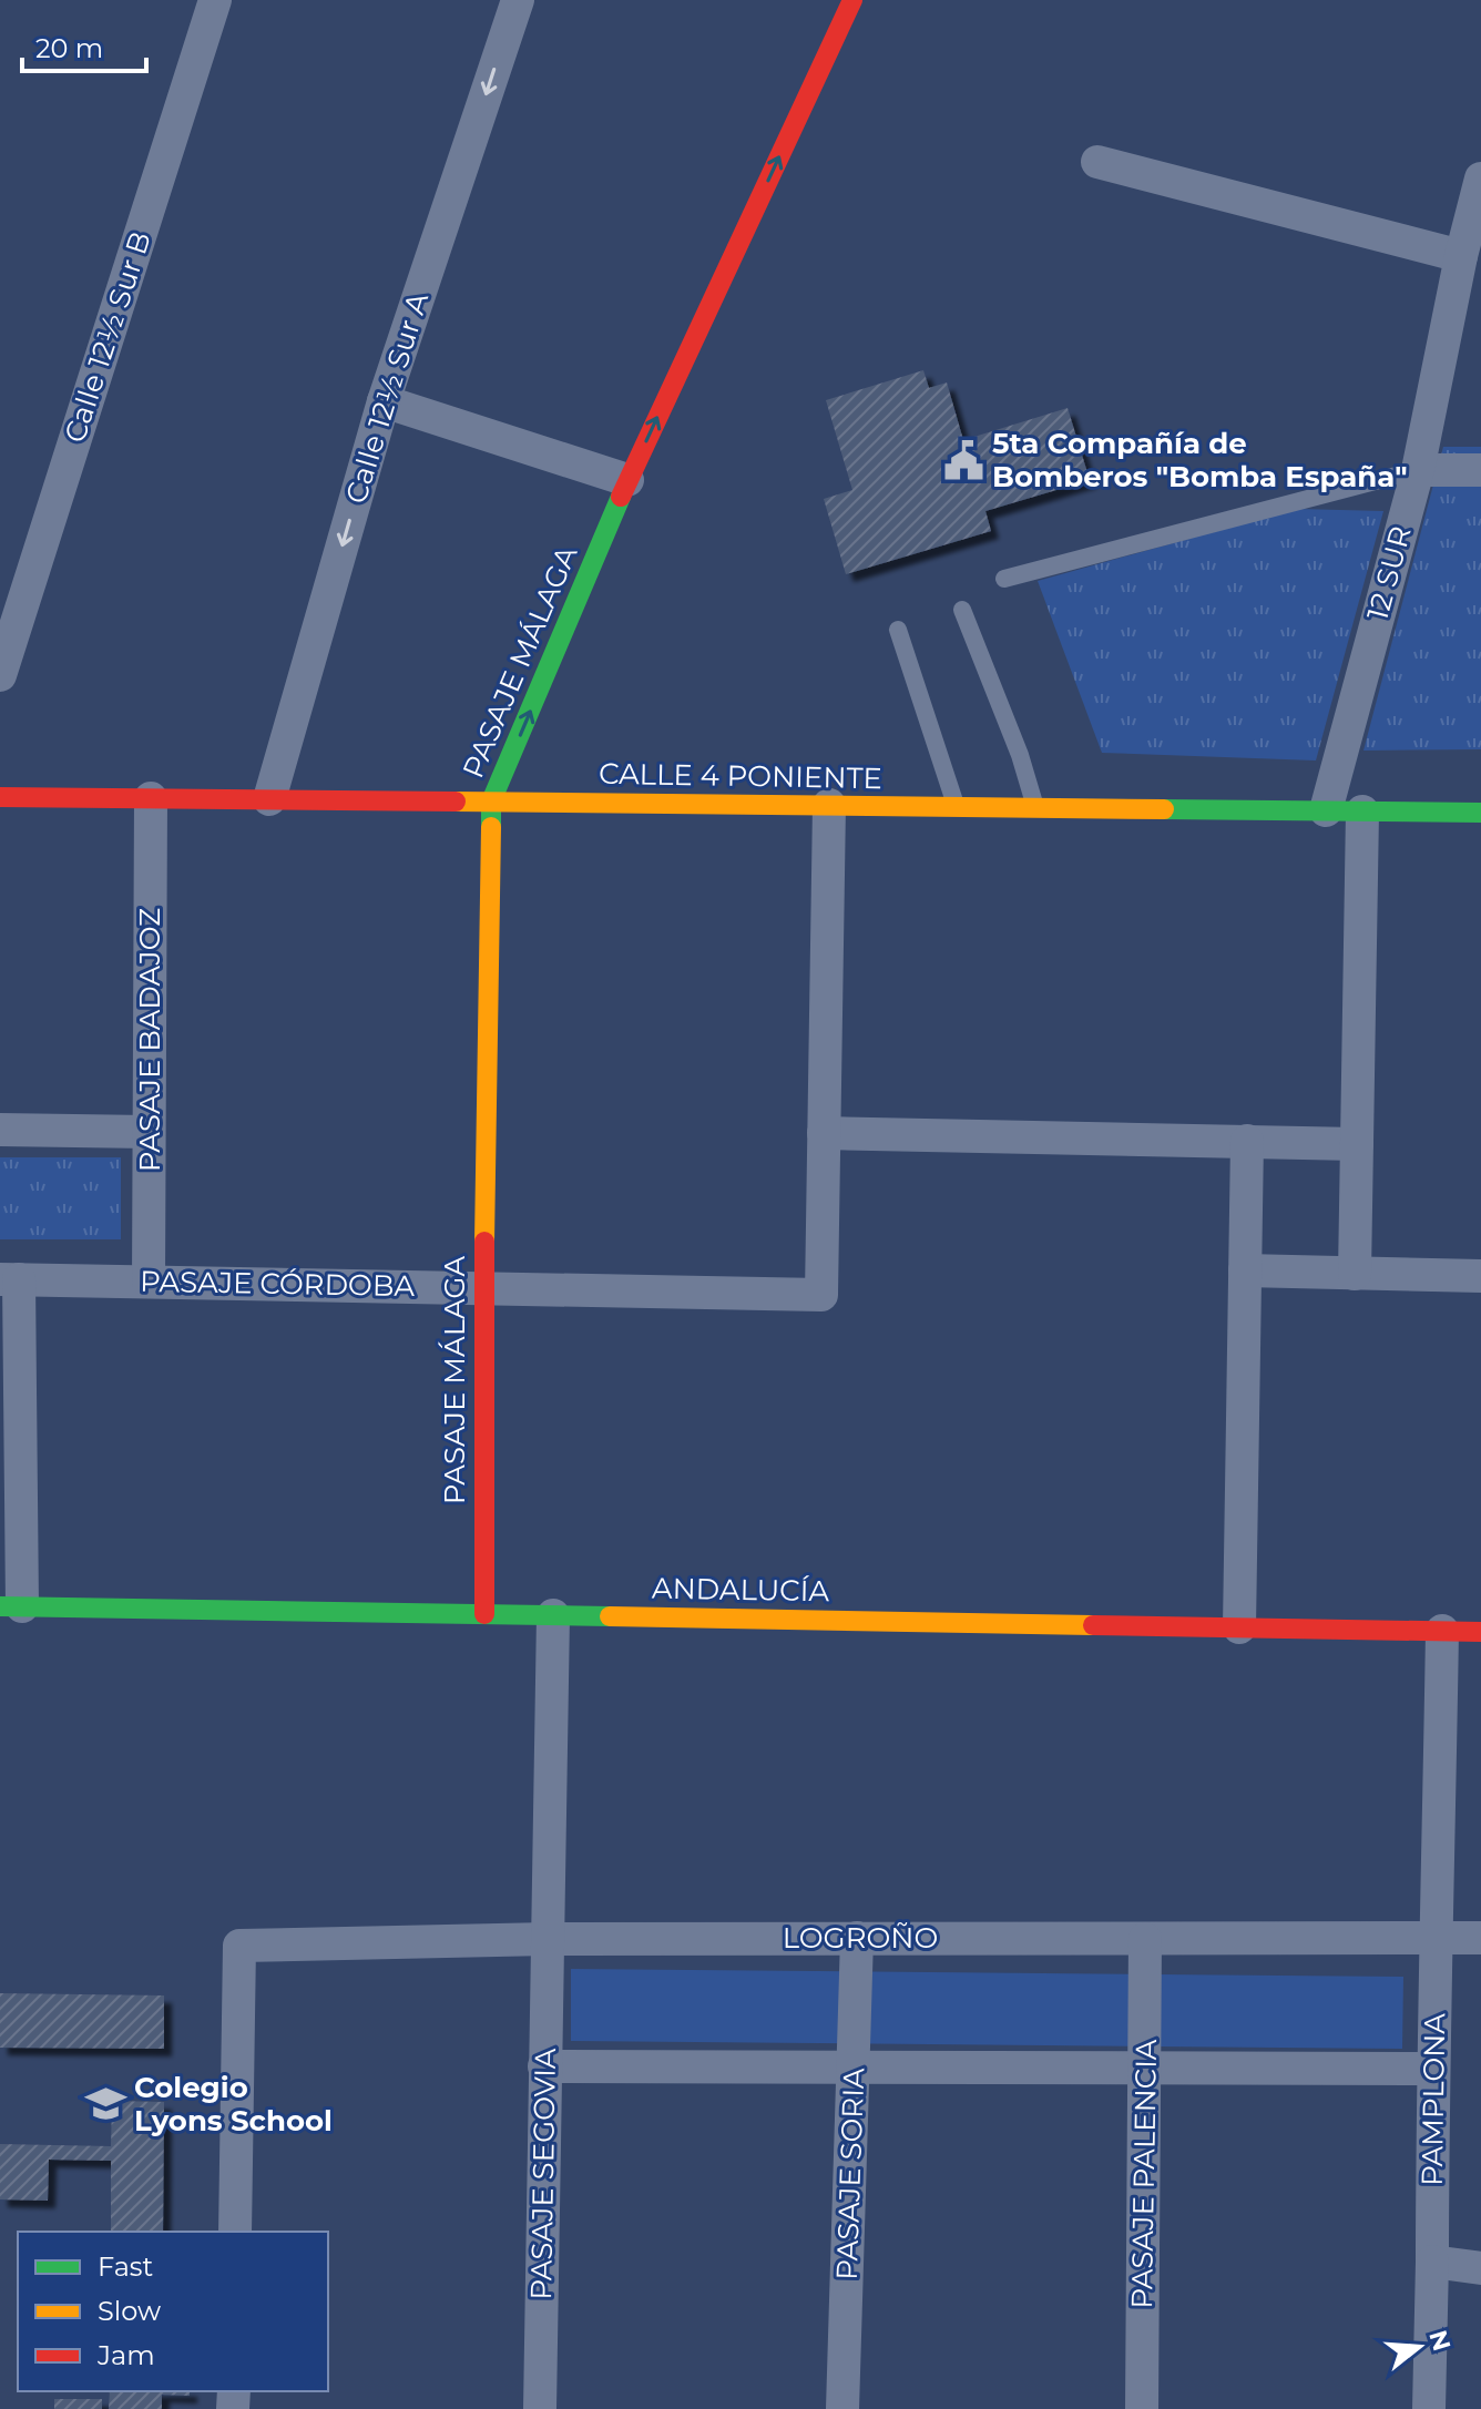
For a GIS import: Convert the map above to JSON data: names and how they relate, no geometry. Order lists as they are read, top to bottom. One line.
{"streets":{"street":["Calle 12½ Sur B","Calle 12½ Sur A","12 SUR","PASAJE MÁLAGA","CALLE 4 PONIENTE","PASAJE BADAJOZ","PASAJE CÓRDOBA","ANDALUCÍA","LOGROÑO","PAMPLONA","PASAJE SEGOVIA","PASAJE SORIA","PASAJE PALENCIA"]},"crossings":[["Calle 12½ Sur A","CALLE 4 PONIENTE"],["12 SUR","CALLE 4 PONIENTE"],["PASAJE MÁLAGA","CALLE 4 PONIENTE"],["PASAJE MÁLAGA","PASAJE CÓRDOBA"],["PASAJE MÁLAGA","ANDALUCÍA"],["CALLE 4 PONIENTE","PASAJE BADAJOZ"],["PASAJE BADAJOZ","PASAJE CÓRDOBA"],["ANDALUCÍA","PAMPLONA"],["ANDALUCÍA","PASAJE SEGOVIA"],["LOGROÑO","PAMPLONA"],["LOGROÑO","PASAJE SEGOVIA"],["LOGROÑO","PASAJE SORIA"],["LOGROÑO","PASAJE PALENCIA"]],"one_way":["Calle 12½ Sur A","PASAJE MÁLAGA"],"places":{"public building":["5ta Compañía de Bomberos \"Bomba España\""],"school or university":["Colegio Lyons School"]},"legend":["Fast","Slow","Jam"],"scale_bar":"20 m","north":"right"}
